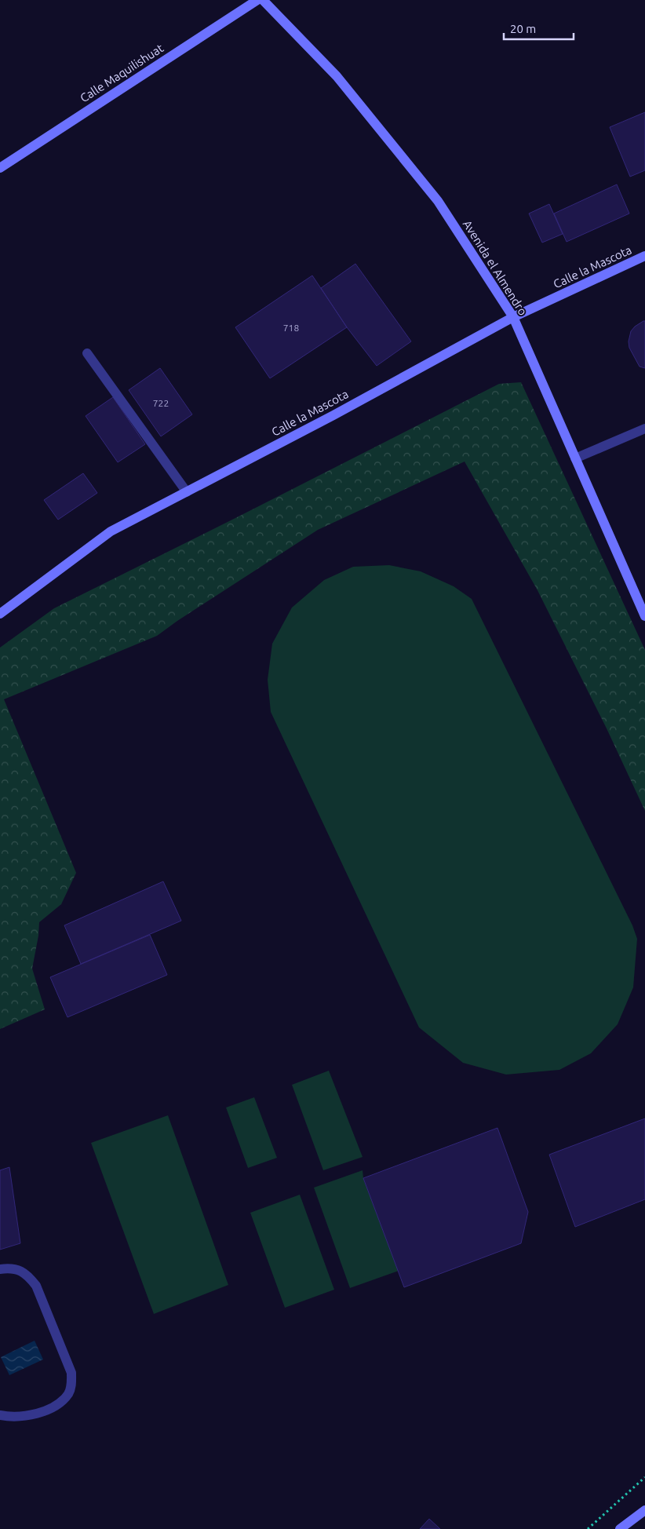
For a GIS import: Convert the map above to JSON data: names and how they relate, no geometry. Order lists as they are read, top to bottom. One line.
{"streets":{"street":["Calle Maquilishuat","Calle la Mascota","Avenida el Almendro"]},"crossings":[["Calle la Mascota","Avenida el Almendro"]],"house_numbers":["718","722"],"scale_bar":"20 m"}
